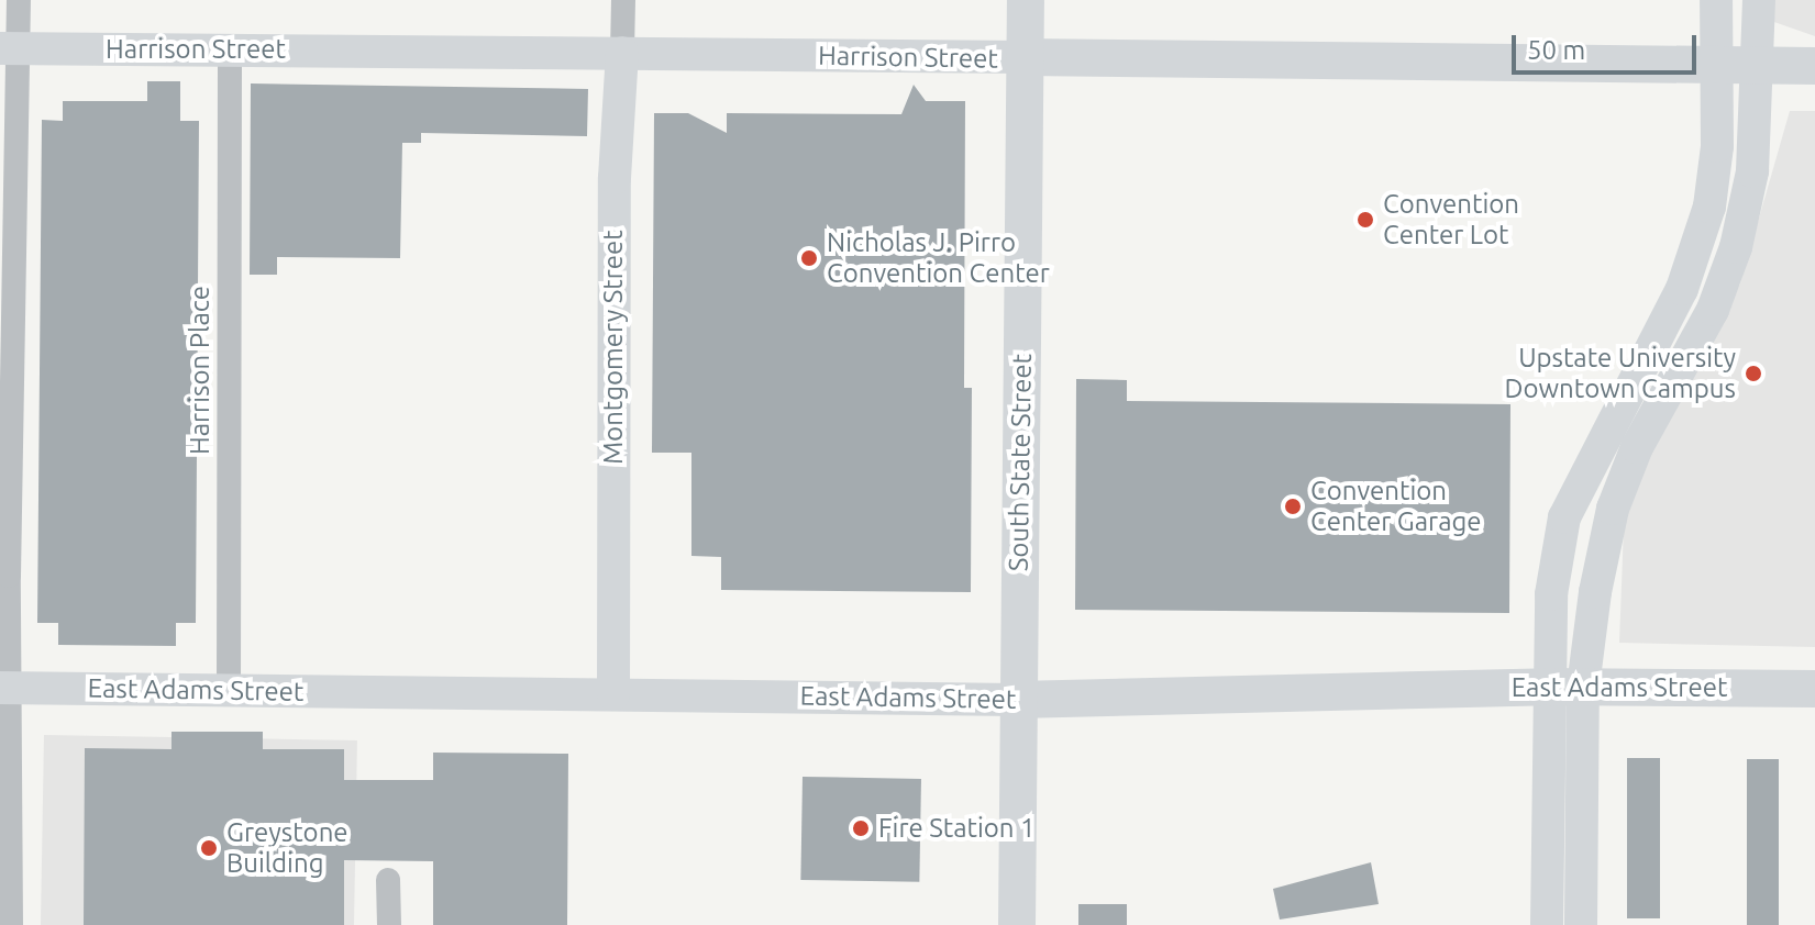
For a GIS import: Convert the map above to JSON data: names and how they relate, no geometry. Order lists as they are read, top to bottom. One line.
{"streets":{"main road":["Harrison Street","South State Street","East Adams Street"],"street":["Montgomery Street","Harrison Place"]},"crossings":[["Harrison Street","Montgomery Street"],["Harrison Street","Harrison Place"],["Harrison Street","South State Street"],["Montgomery Street","East Adams Street"],["Harrison Place","East Adams Street"],["South State Street","East Adams Street"]],"places":["Convention Center Lot","Nicholas J. Pirro Convention Center","Upstate University Downtown Campus","Convention Center Garage","Fire Station 1","Greystone Building"],"scale_bar":"50 m"}
